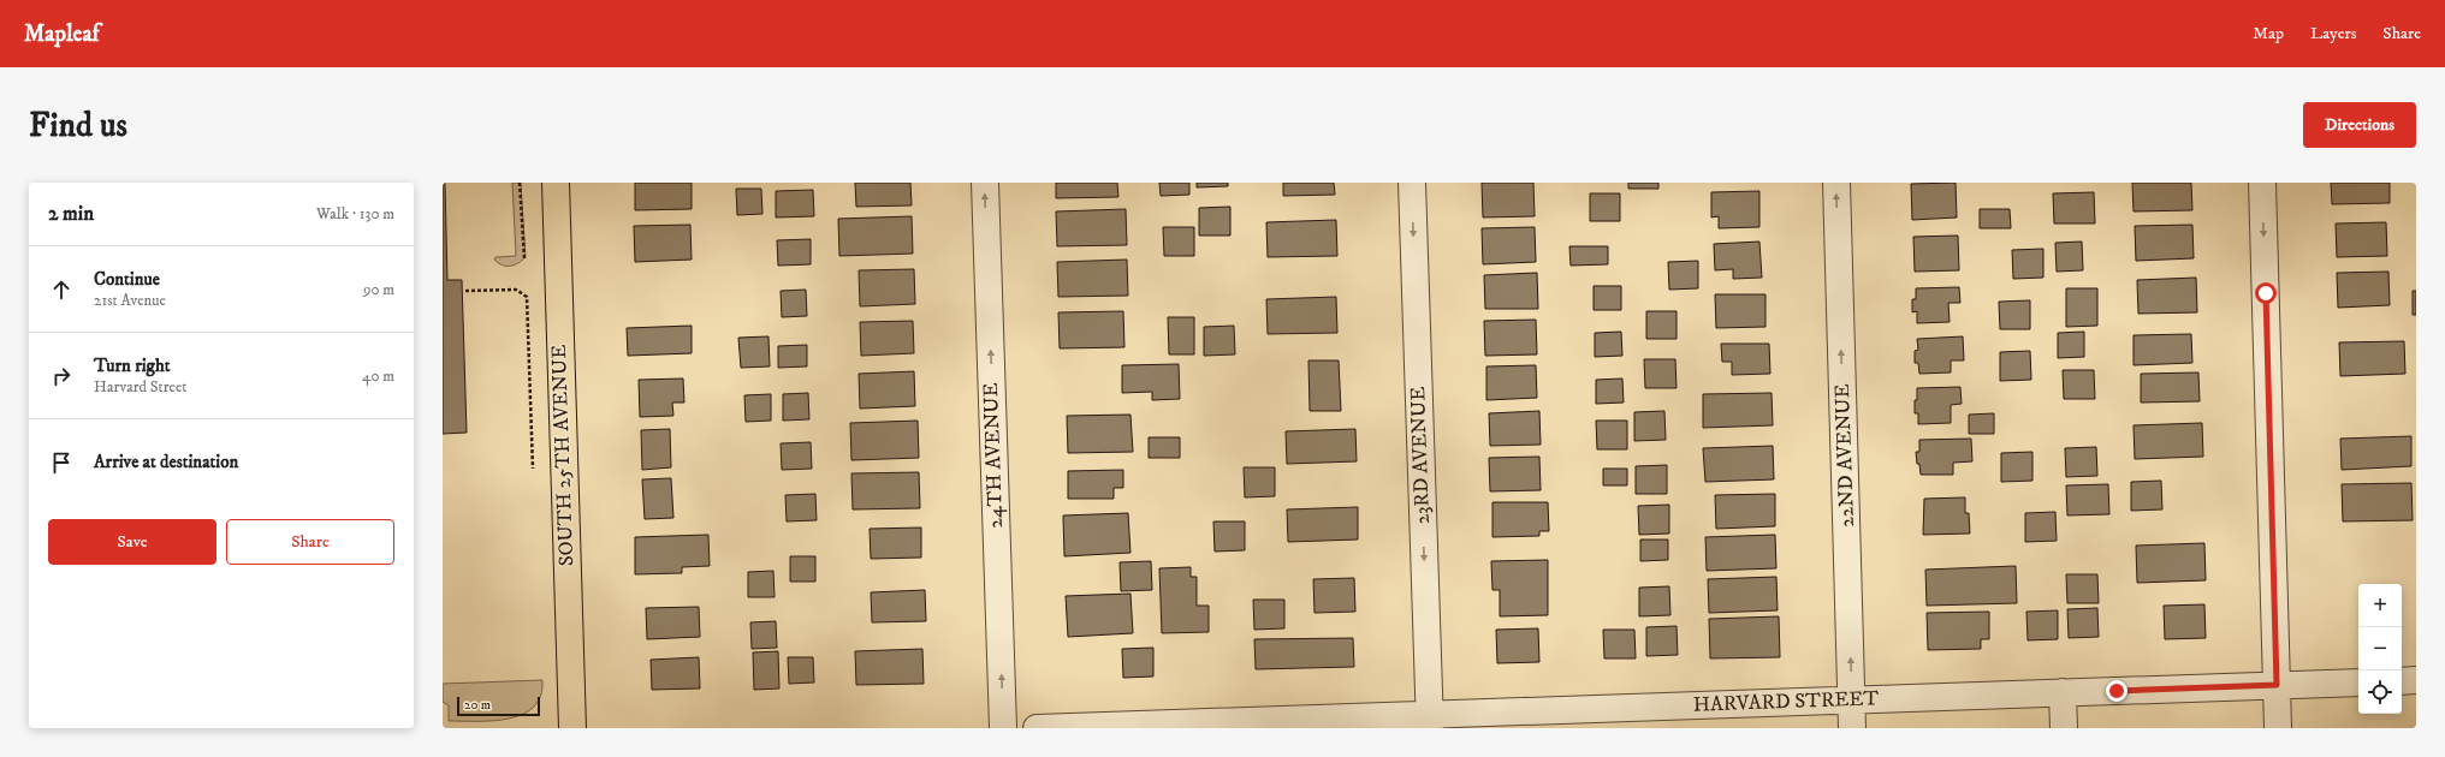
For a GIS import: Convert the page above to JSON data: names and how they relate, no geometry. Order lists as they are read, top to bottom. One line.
{"streets":{"main road":["SOUTH 25TH AVENUE"],"street":["24TH AVENUE","23RD AVENUE","22ND AVENUE","HARVARD STREET"]},"crossings":[["23RD AVENUE","HARVARD STREET"],["22ND AVENUE","HARVARD STREET"]],"one_way":["24TH AVENUE","23RD AVENUE","22ND AVENUE"],"scale_bar":"20 m","page":{"header":"Mapleaf","nav":["Map","Layers","Share"],"buttons":["Directions",["Save","Share"]],"title":"Find us","heading":["2 min","Walk · 130 m"],"list":[["Continue","21st Avenue","90 m"],["Turn right","Harvard Street","40 m"],"Arrive at destination"],"map_buttons":["+","−"],"scale":"20 m"}}
